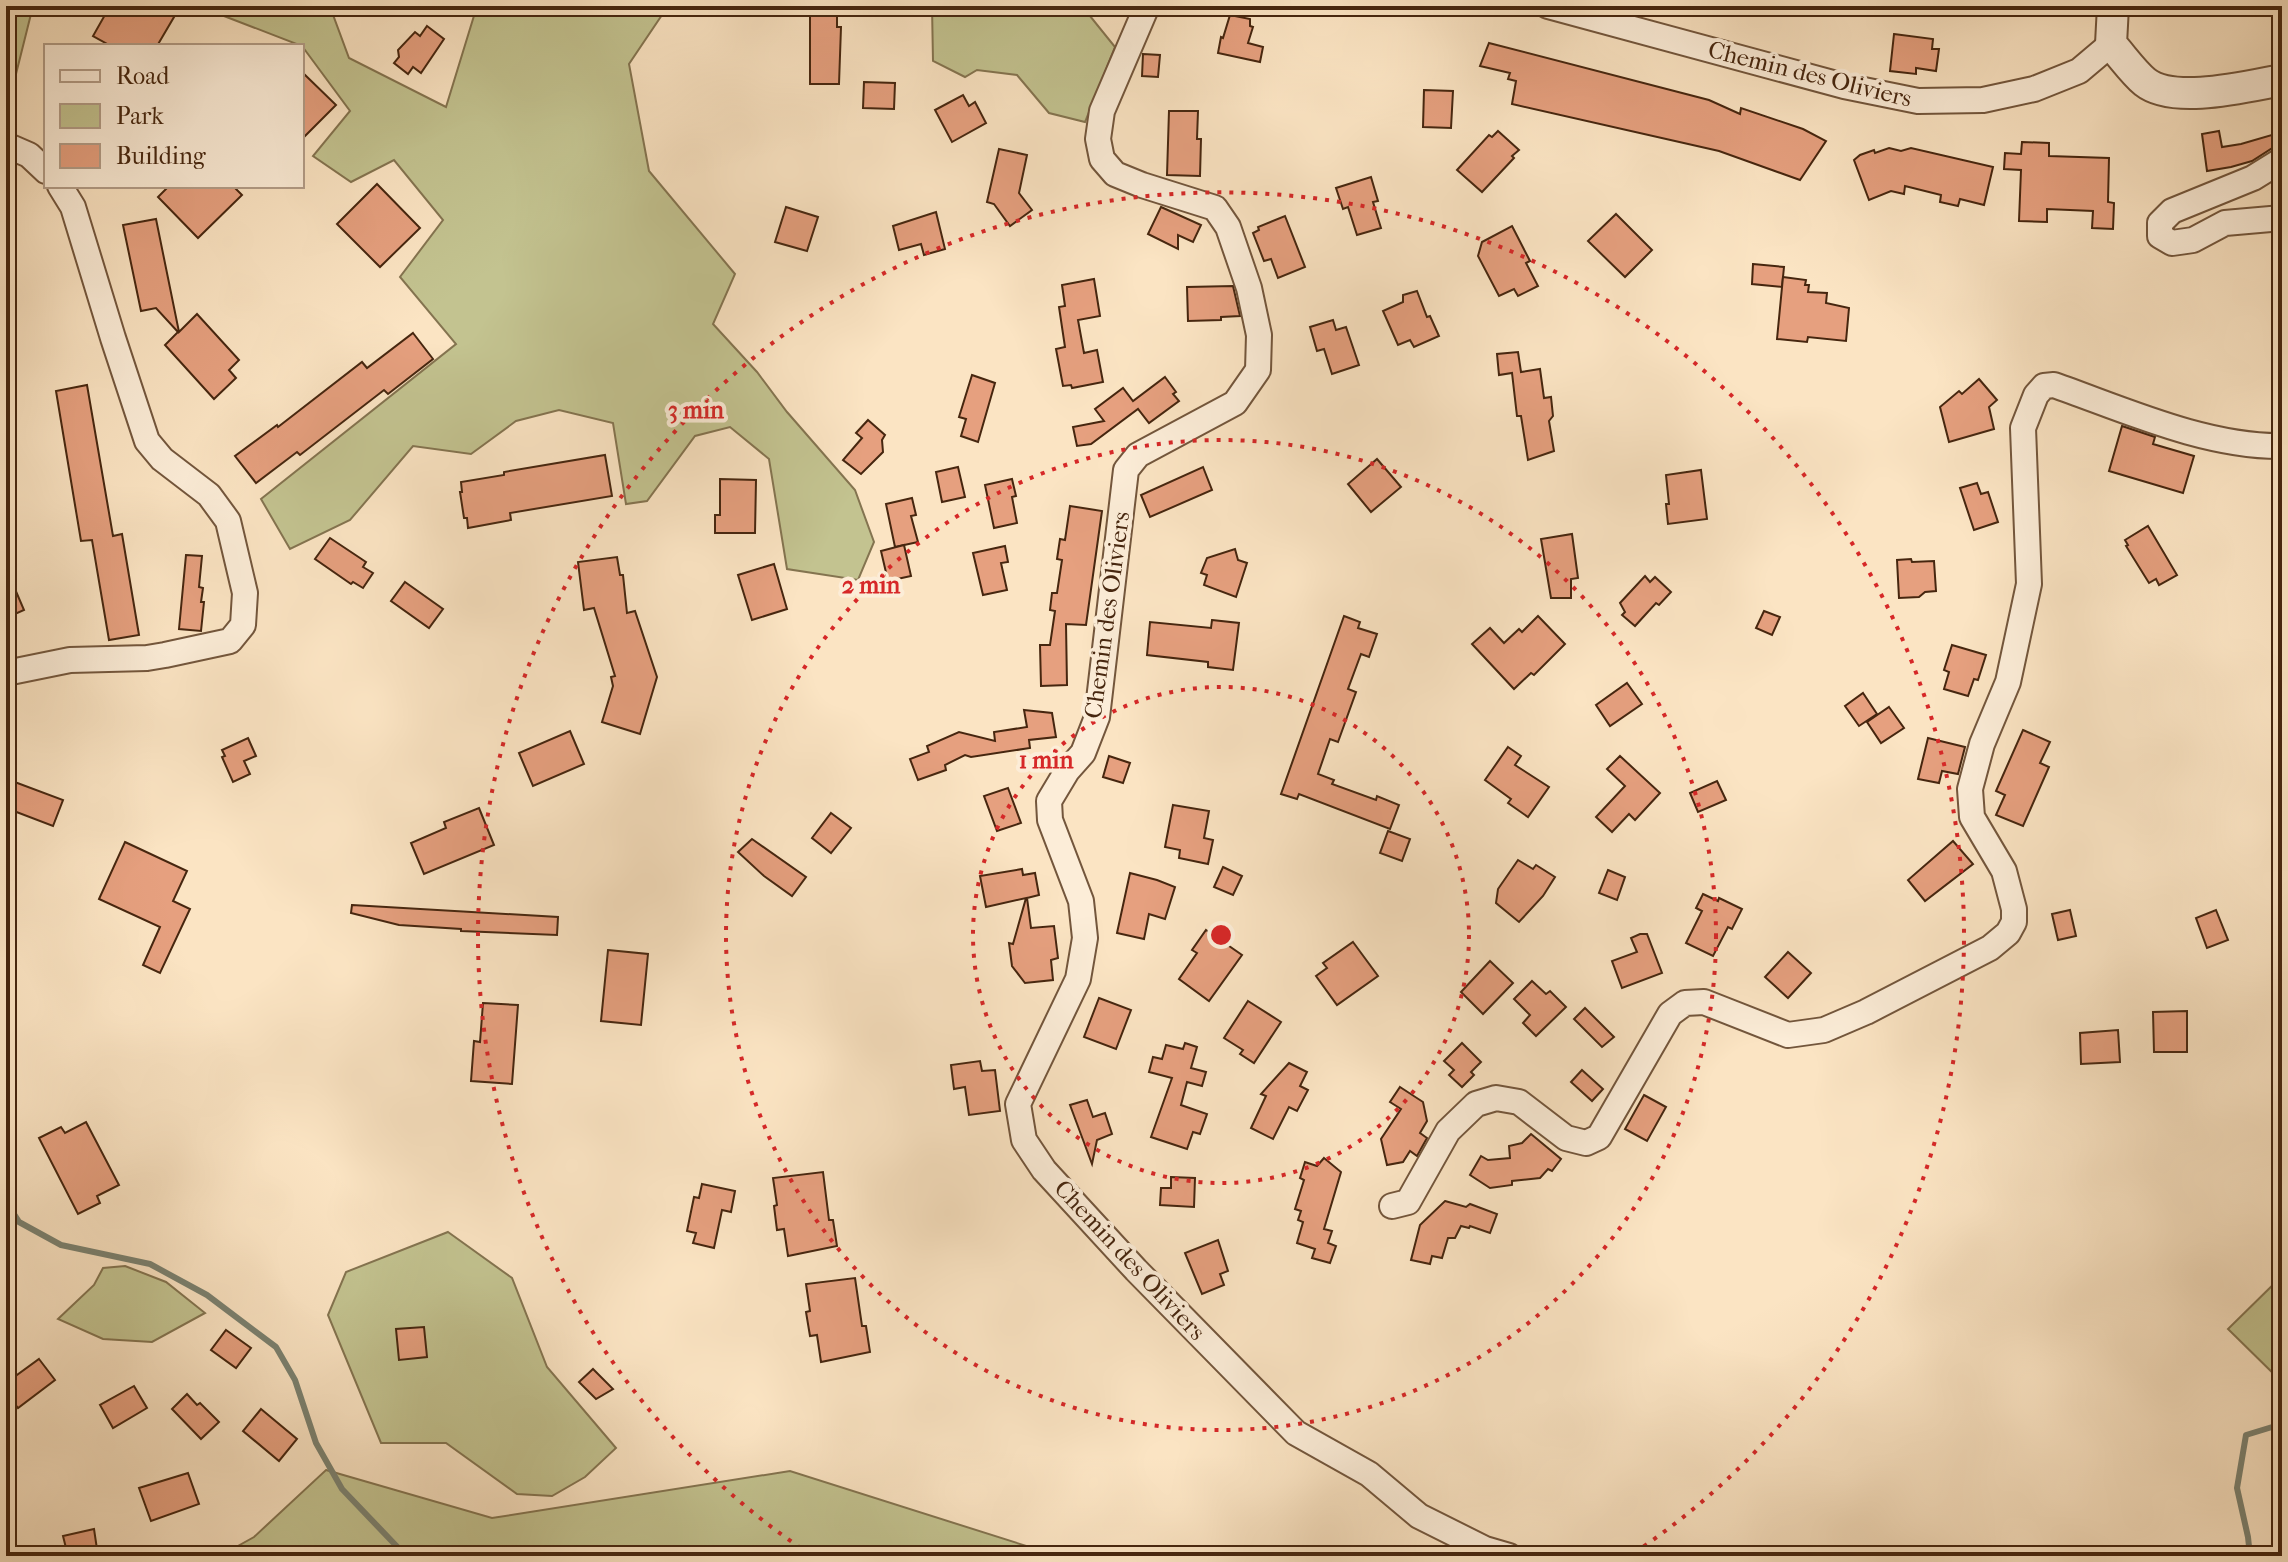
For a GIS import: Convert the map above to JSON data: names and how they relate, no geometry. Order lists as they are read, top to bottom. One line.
{"streets":{"street":["Chemin des Oliviers"]},"legend":["Road","Park","Building"],"rings":["3 min","2 min","1 min"]}
